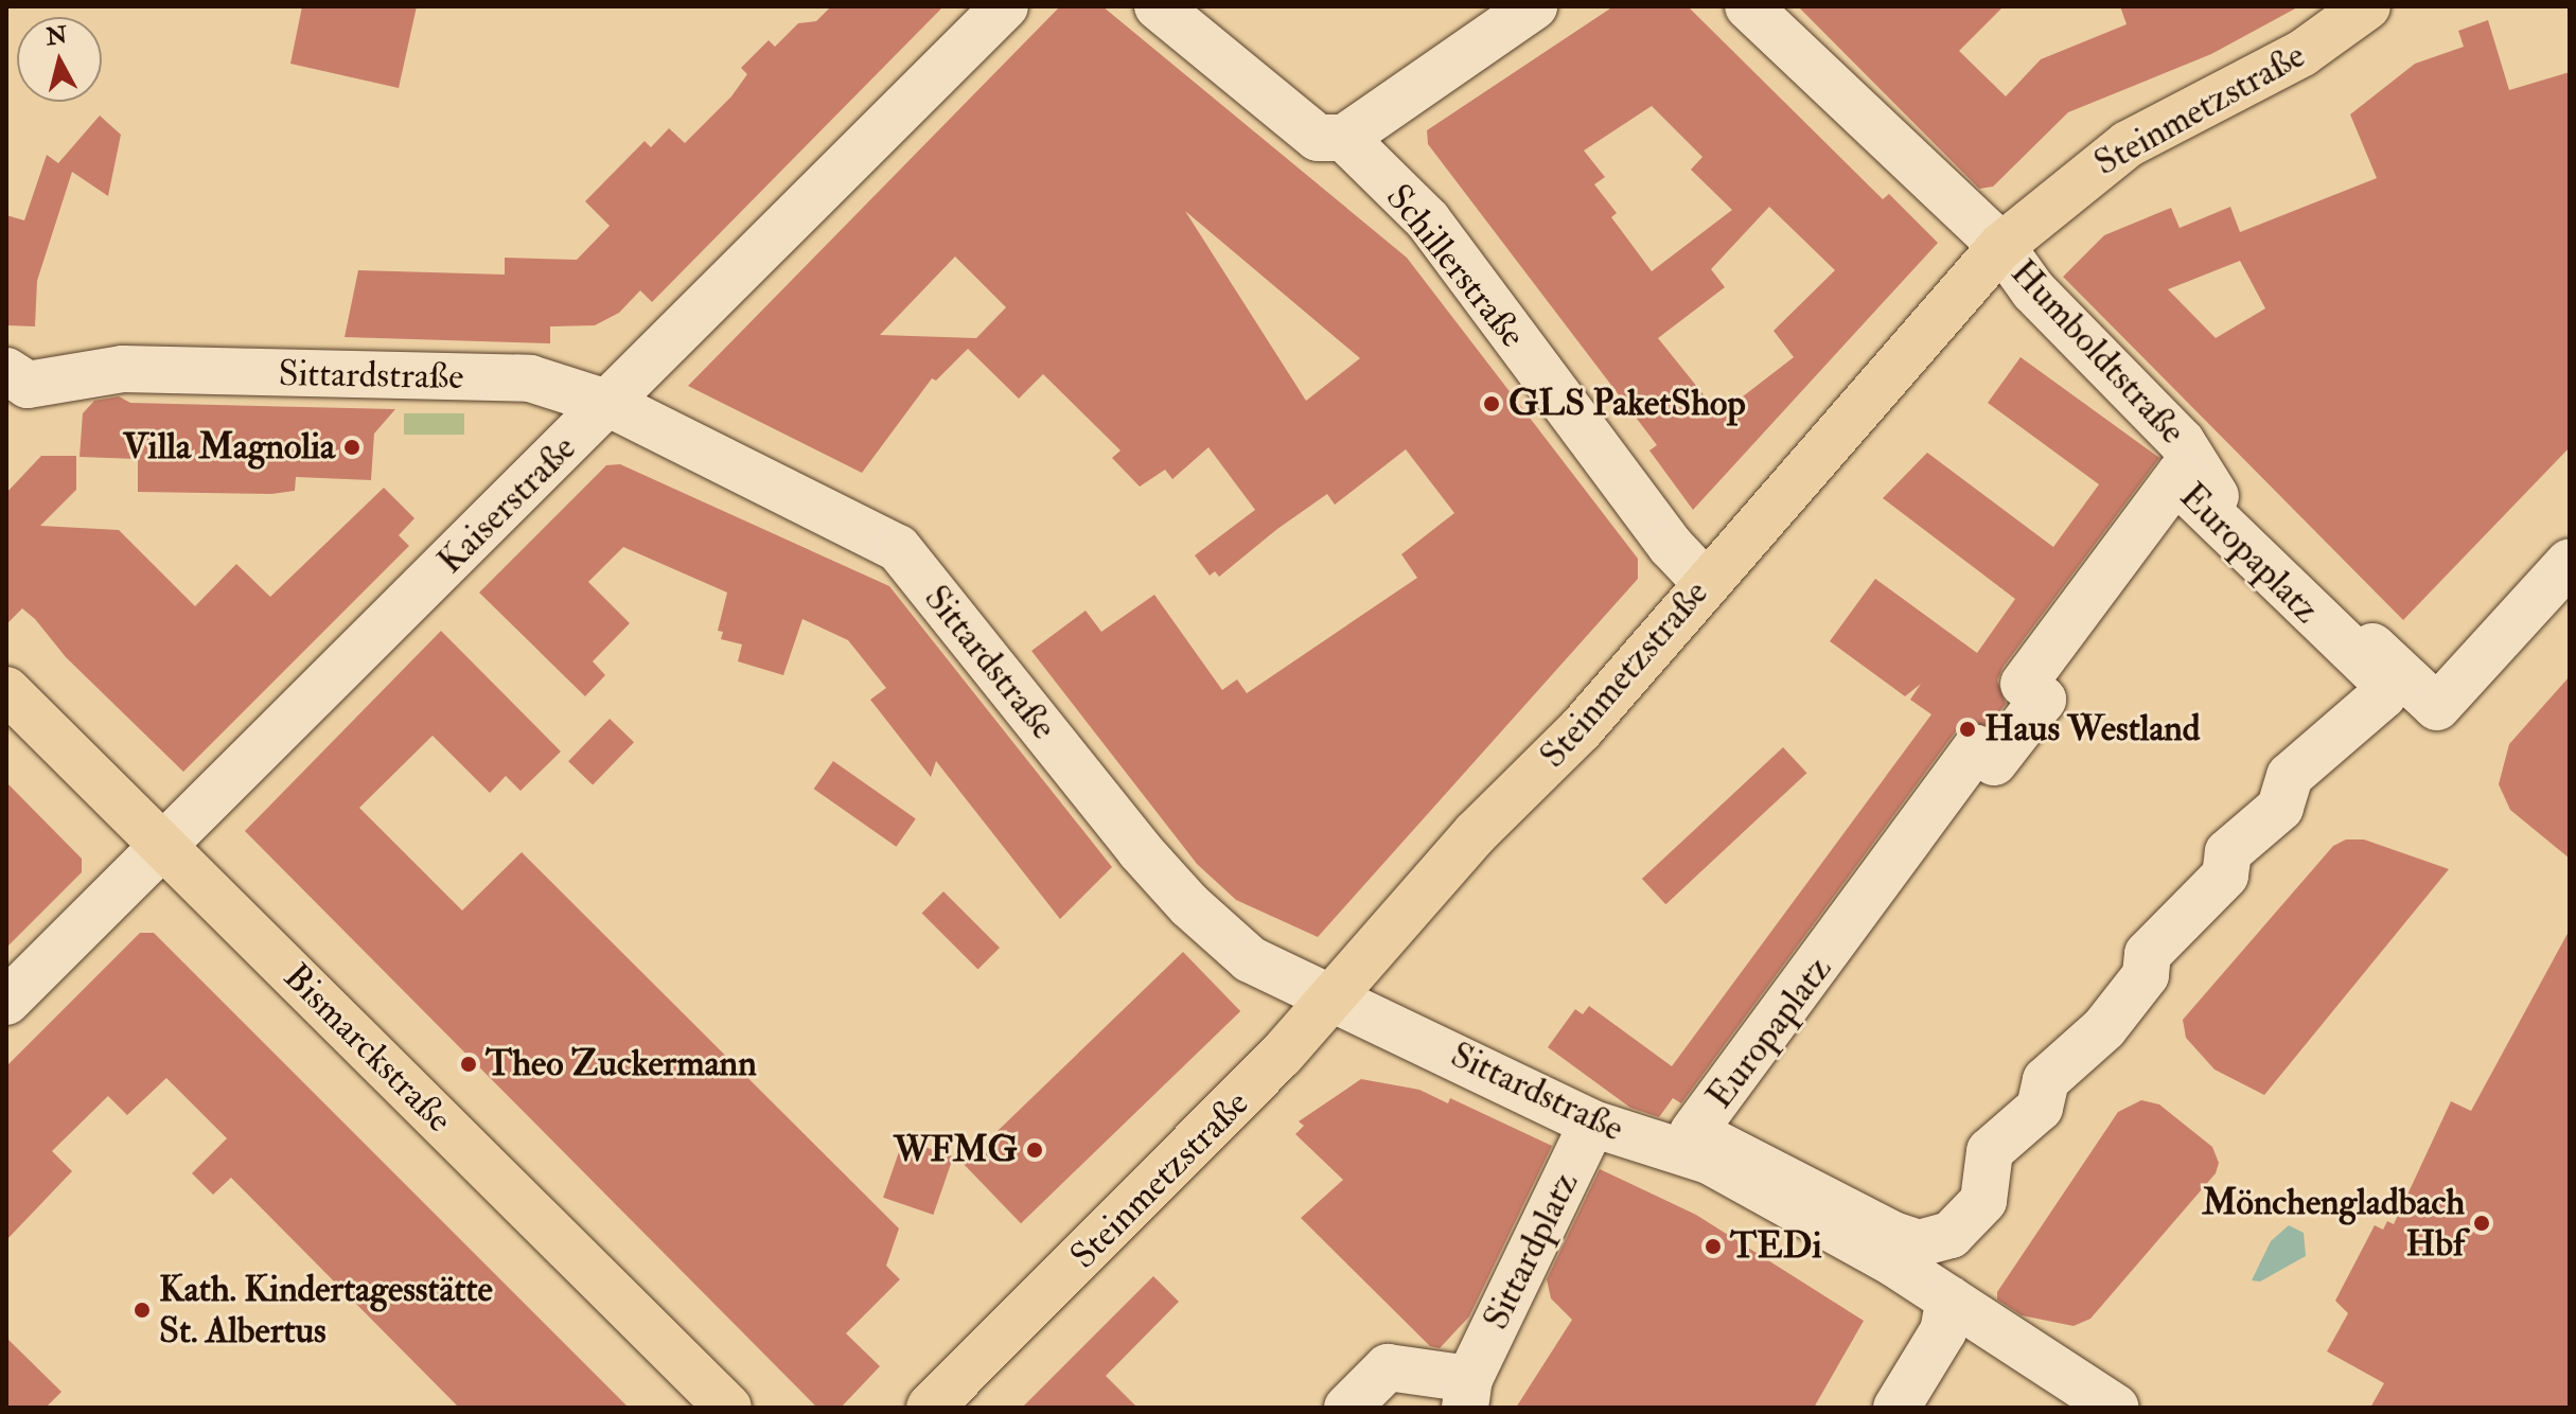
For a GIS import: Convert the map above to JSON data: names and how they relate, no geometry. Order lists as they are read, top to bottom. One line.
{"streets":{"main road":["Steinmetzstraße","Bismarckstraße"],"street":["Schillerstraße","Humboldtstraße","Sittardstraße","Kaiserstraße","Europaplatz","Sittardplatz"]},"crossings":[["Steinmetzstraße","Schillerstraße"],["Steinmetzstraße","Humboldtstraße"],["Steinmetzstraße","Sittardstraße"],["Sittardstraße","Kaiserstraße"],["Sittardstraße","Europaplatz"],["Sittardstraße","Sittardplatz"],["Kaiserstraße","Bismarckstraße"]],"places":["GLS PaketShop","Villa Magnolia","Haus Westland","Theo Zuckermann","WFMG","Mönchengladbach Hbf","TEDi","Kath. Kindertagesstätte St. Albertus"],"north":"top"}
